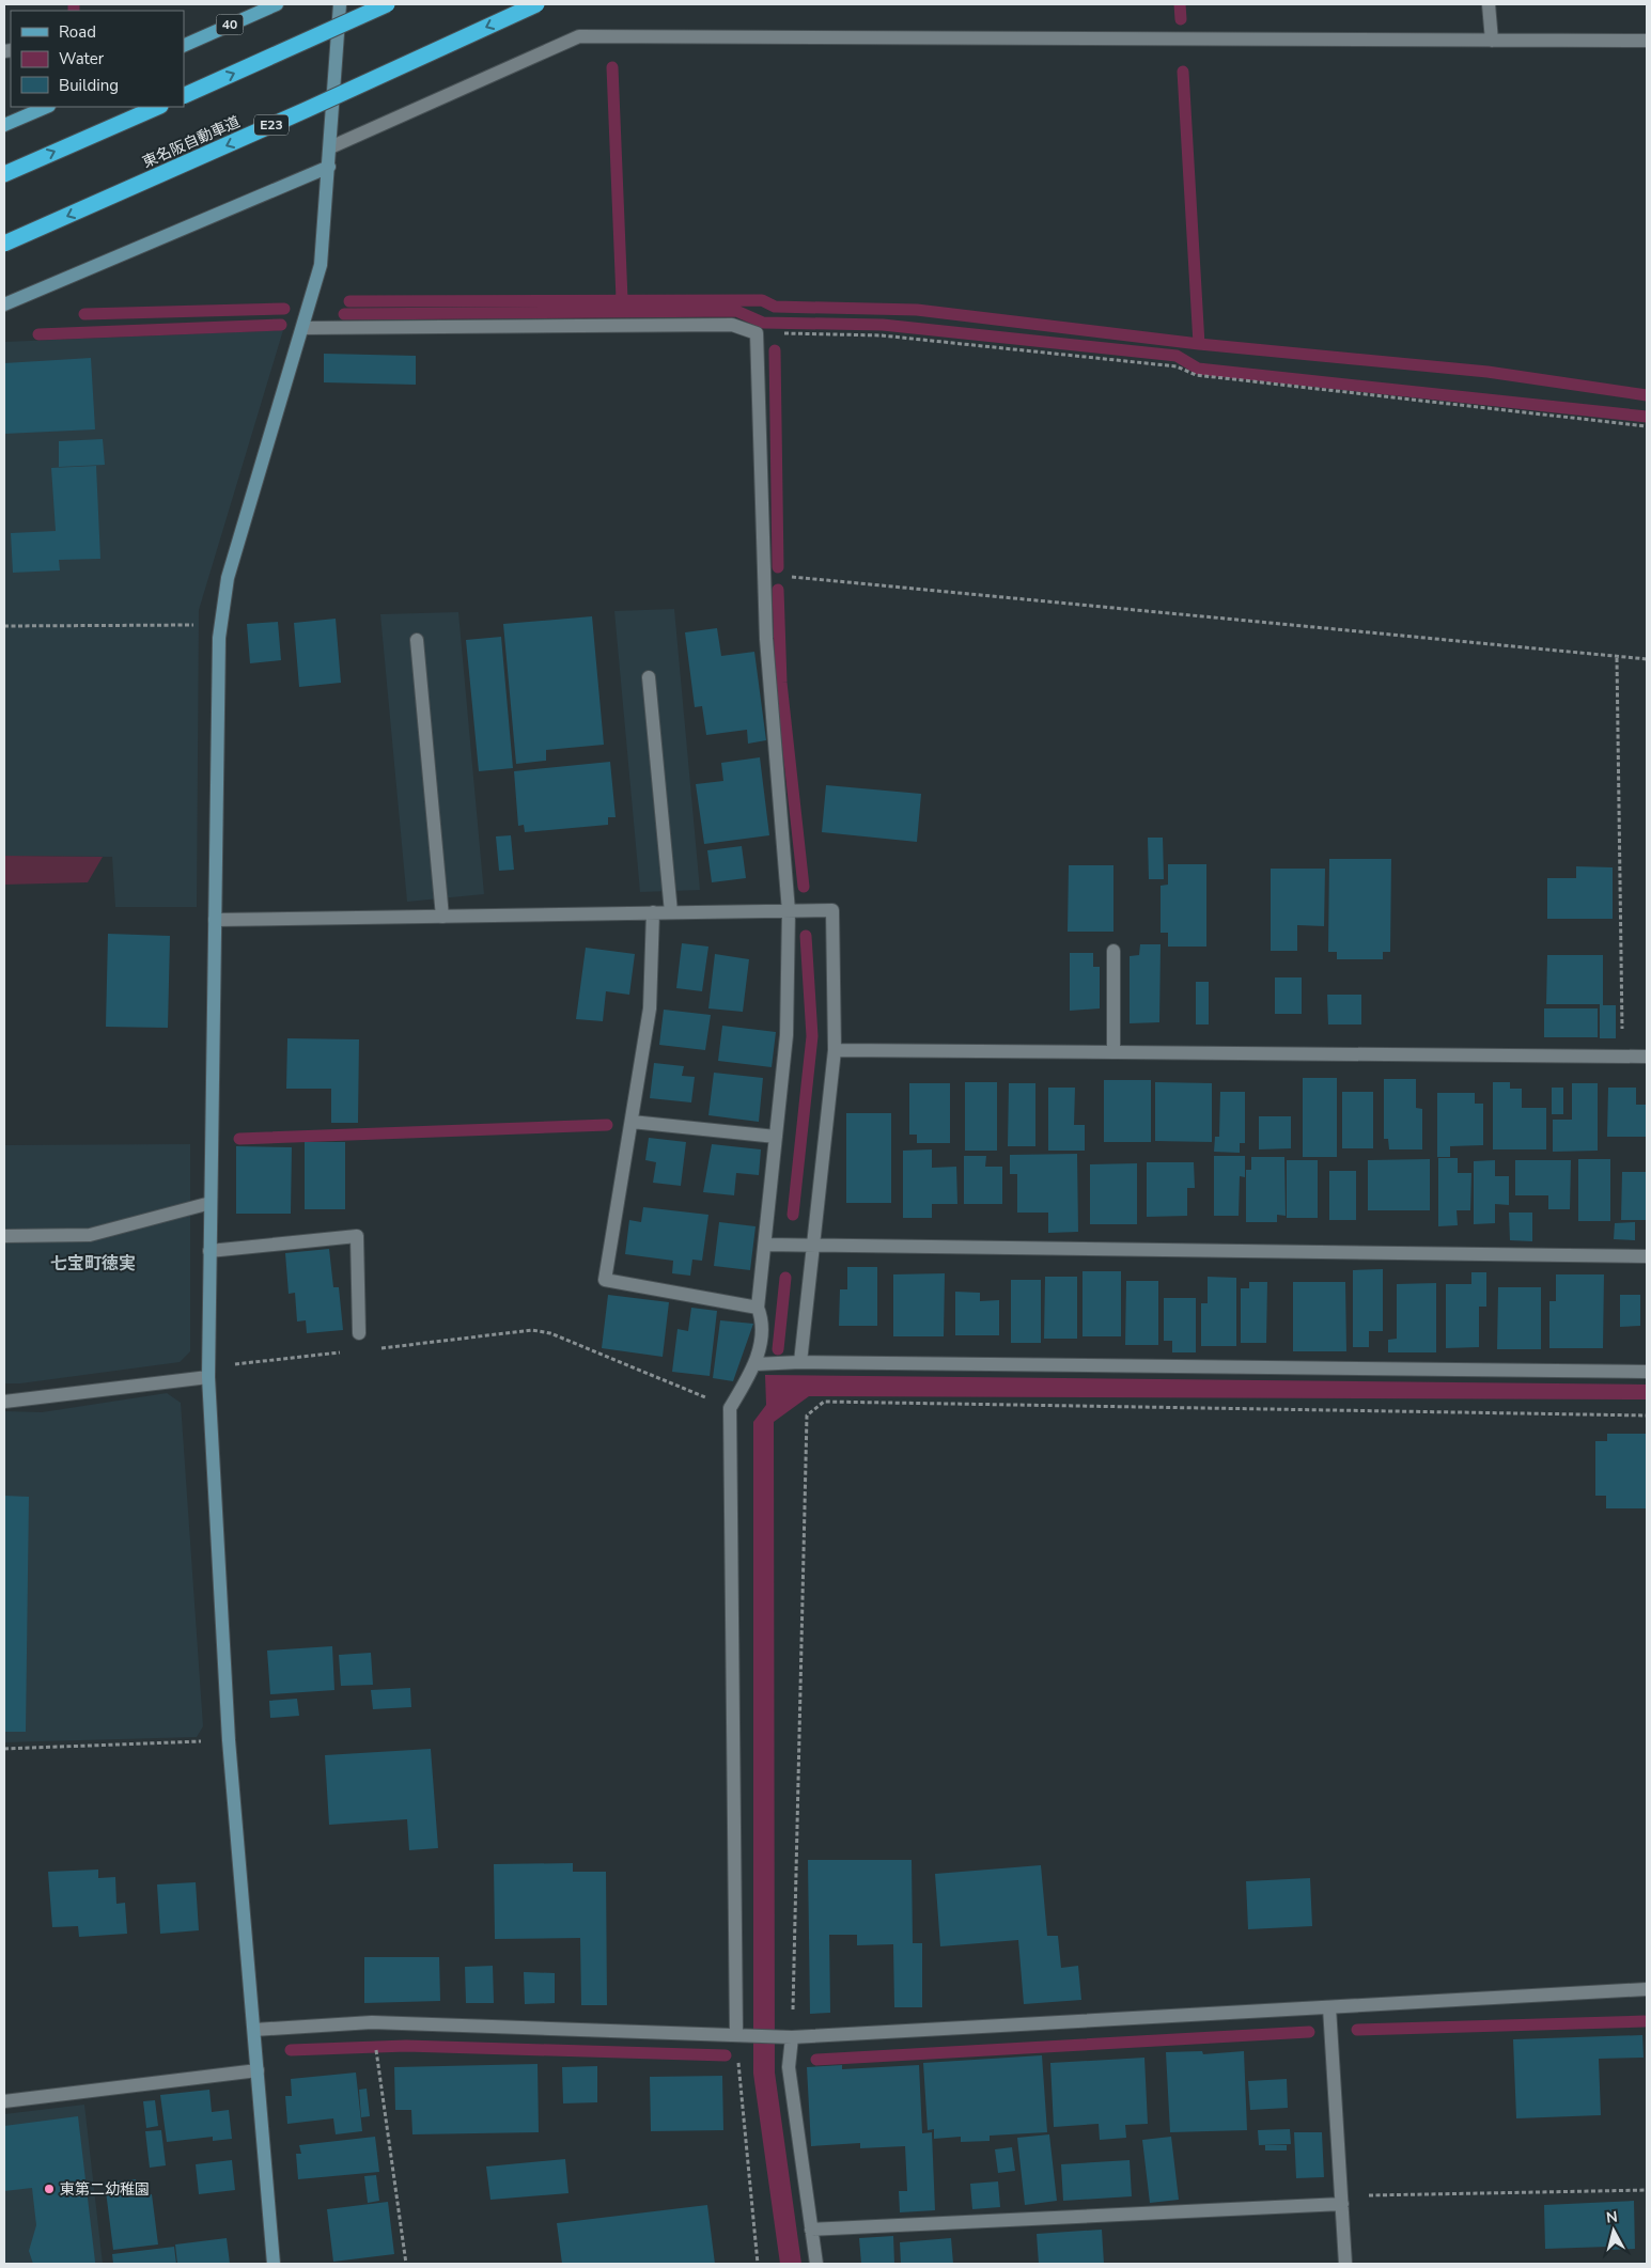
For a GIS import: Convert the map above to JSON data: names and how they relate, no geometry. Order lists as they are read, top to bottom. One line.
{"streets":{"highway":["E23","東名阪自動車道"],"main road":["40"]},"districts":["七宝町徳実"],"places":["東第二幼稚園"],"legend":["Road","Water","Building"],"north":"top"}
